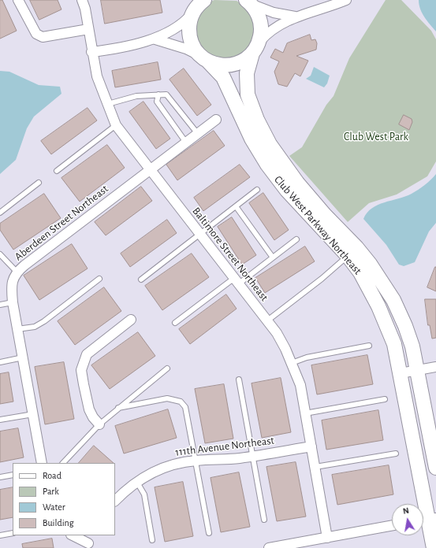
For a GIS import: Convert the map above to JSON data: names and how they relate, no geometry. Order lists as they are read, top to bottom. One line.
{"streets":{"street":["Aberdeen Street Northeast","Club West Parkway Northeast","Baltimore Street Northeast","111th Avenue Northeast"]},"crossings":[["Aberdeen Street Northeast","Baltimore Street Northeast"],["Baltimore Street Northeast","111th Avenue Northeast"]],"parks":["Club West Park"],"legend":["Road","Park","Water","Building"],"north":"top"}
